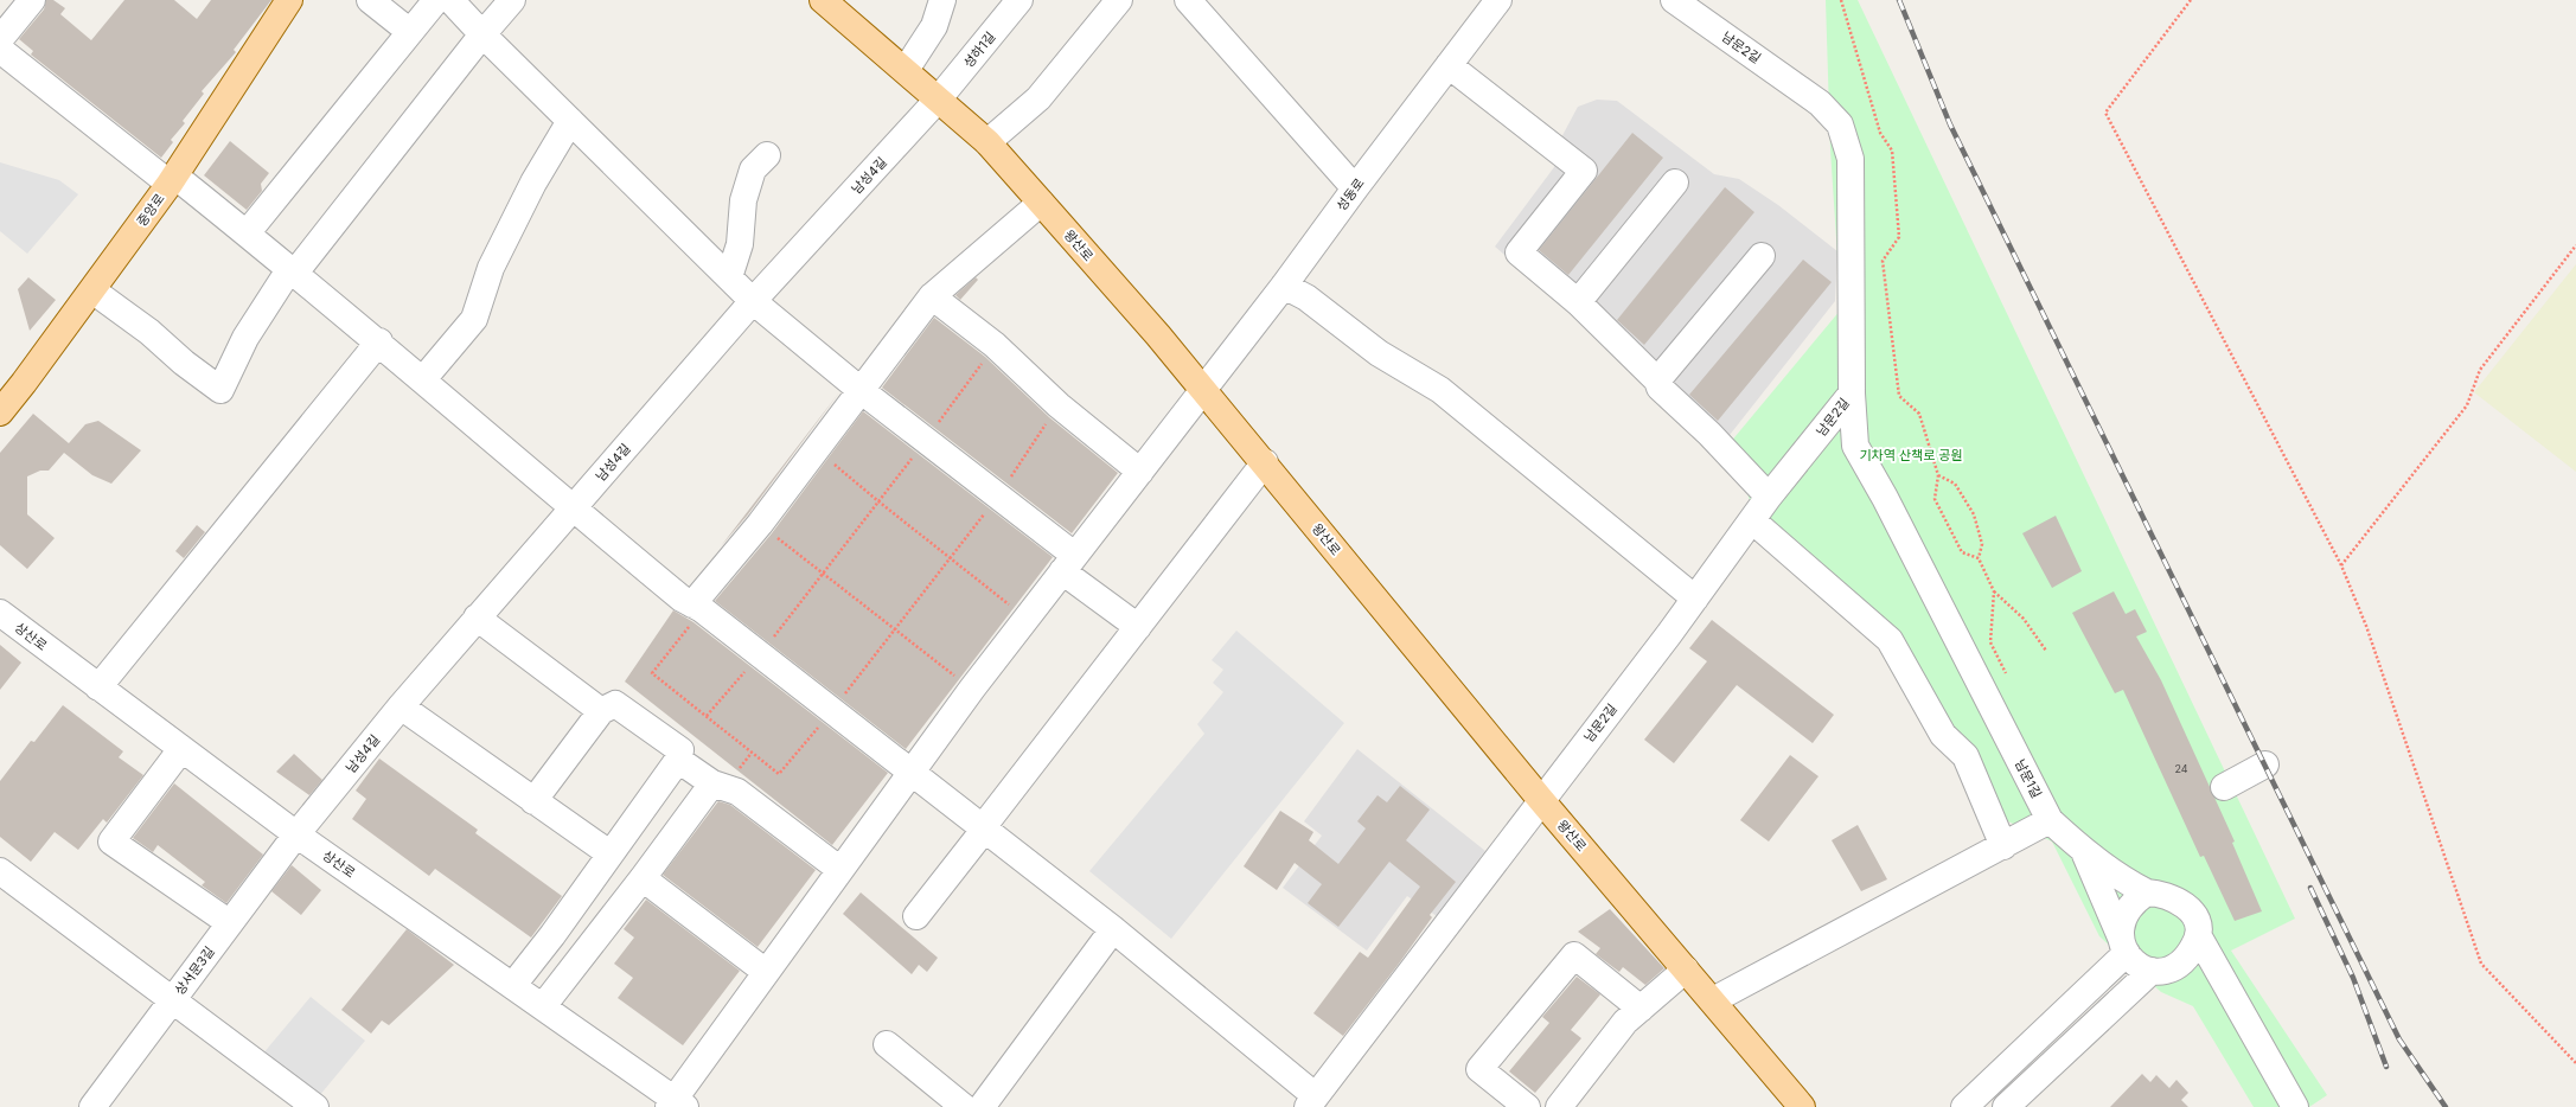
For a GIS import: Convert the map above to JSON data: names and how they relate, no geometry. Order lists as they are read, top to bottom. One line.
{"streets":{"main road":["중앙로","왕산로"],"street":["남문2길","성하1길","남성4길","성동로","상산로","남문1길","상서문3길"]},"crossings":[["남문2길","왕산로"],["남문2길","남문1길"],["성하1길","남성4길"],["성하1길","왕산로"],["남성4길","왕산로"],["남성4길","상산로"],["남성4길","상서문3길"],["성동로","왕산로"],["성동로","상산로"],["상산로","상서문3길"]],"parks":["기차역 산책로 공원"],"house_numbers":["24"]}
